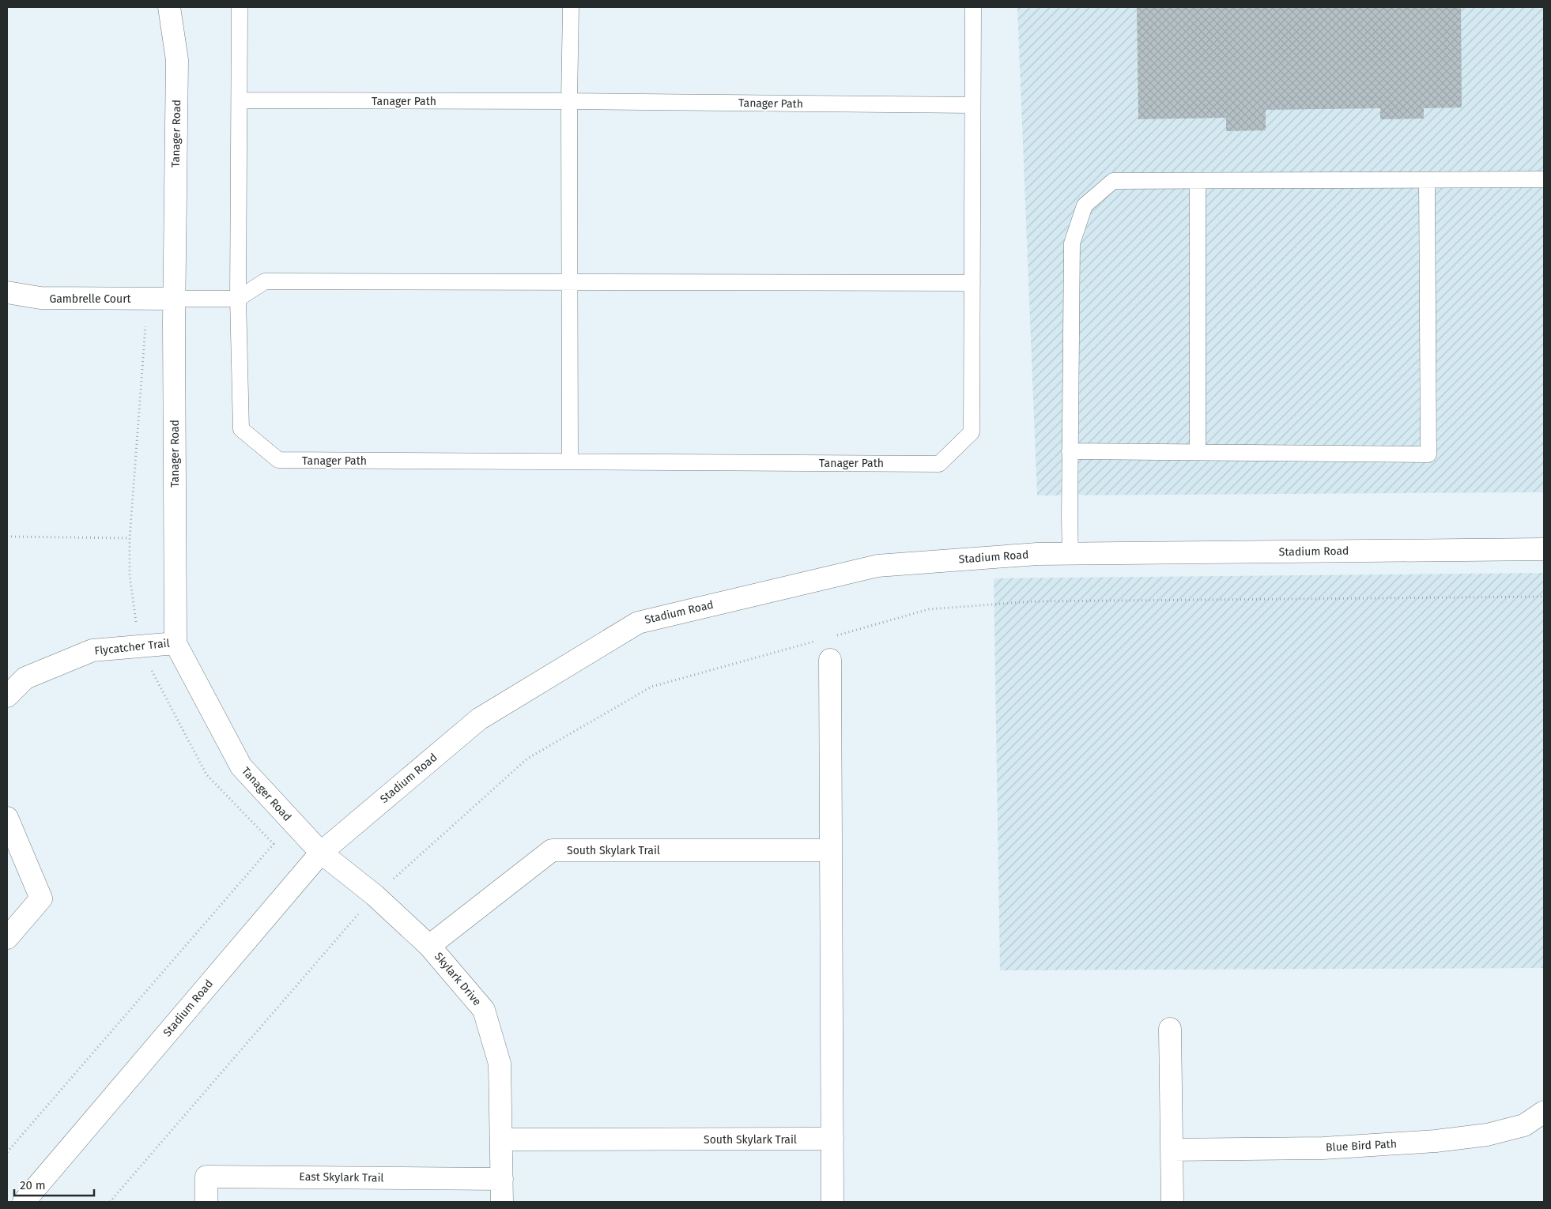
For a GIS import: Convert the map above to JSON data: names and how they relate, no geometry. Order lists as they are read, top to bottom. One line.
{"streets":{"street":["Tanager Road","Gambrelle Court","Stadium Road","Flycatcher Trail","South Skylark Trail","Skylark Drive","Blue Bird Path","East Skylark Trail"],"lane":["Tanager Path"]},"crossings":[["Tanager Road","Gambrelle Court"],["Tanager Road","Stadium Road"],["Tanager Road","Flycatcher Trail"],["Tanager Road","Skylark Drive"],["Stadium Road","Skylark Drive"],["South Skylark Trail","Skylark Drive"],["Skylark Drive","East Skylark Trail"]],"scale_bar":"20 m"}
